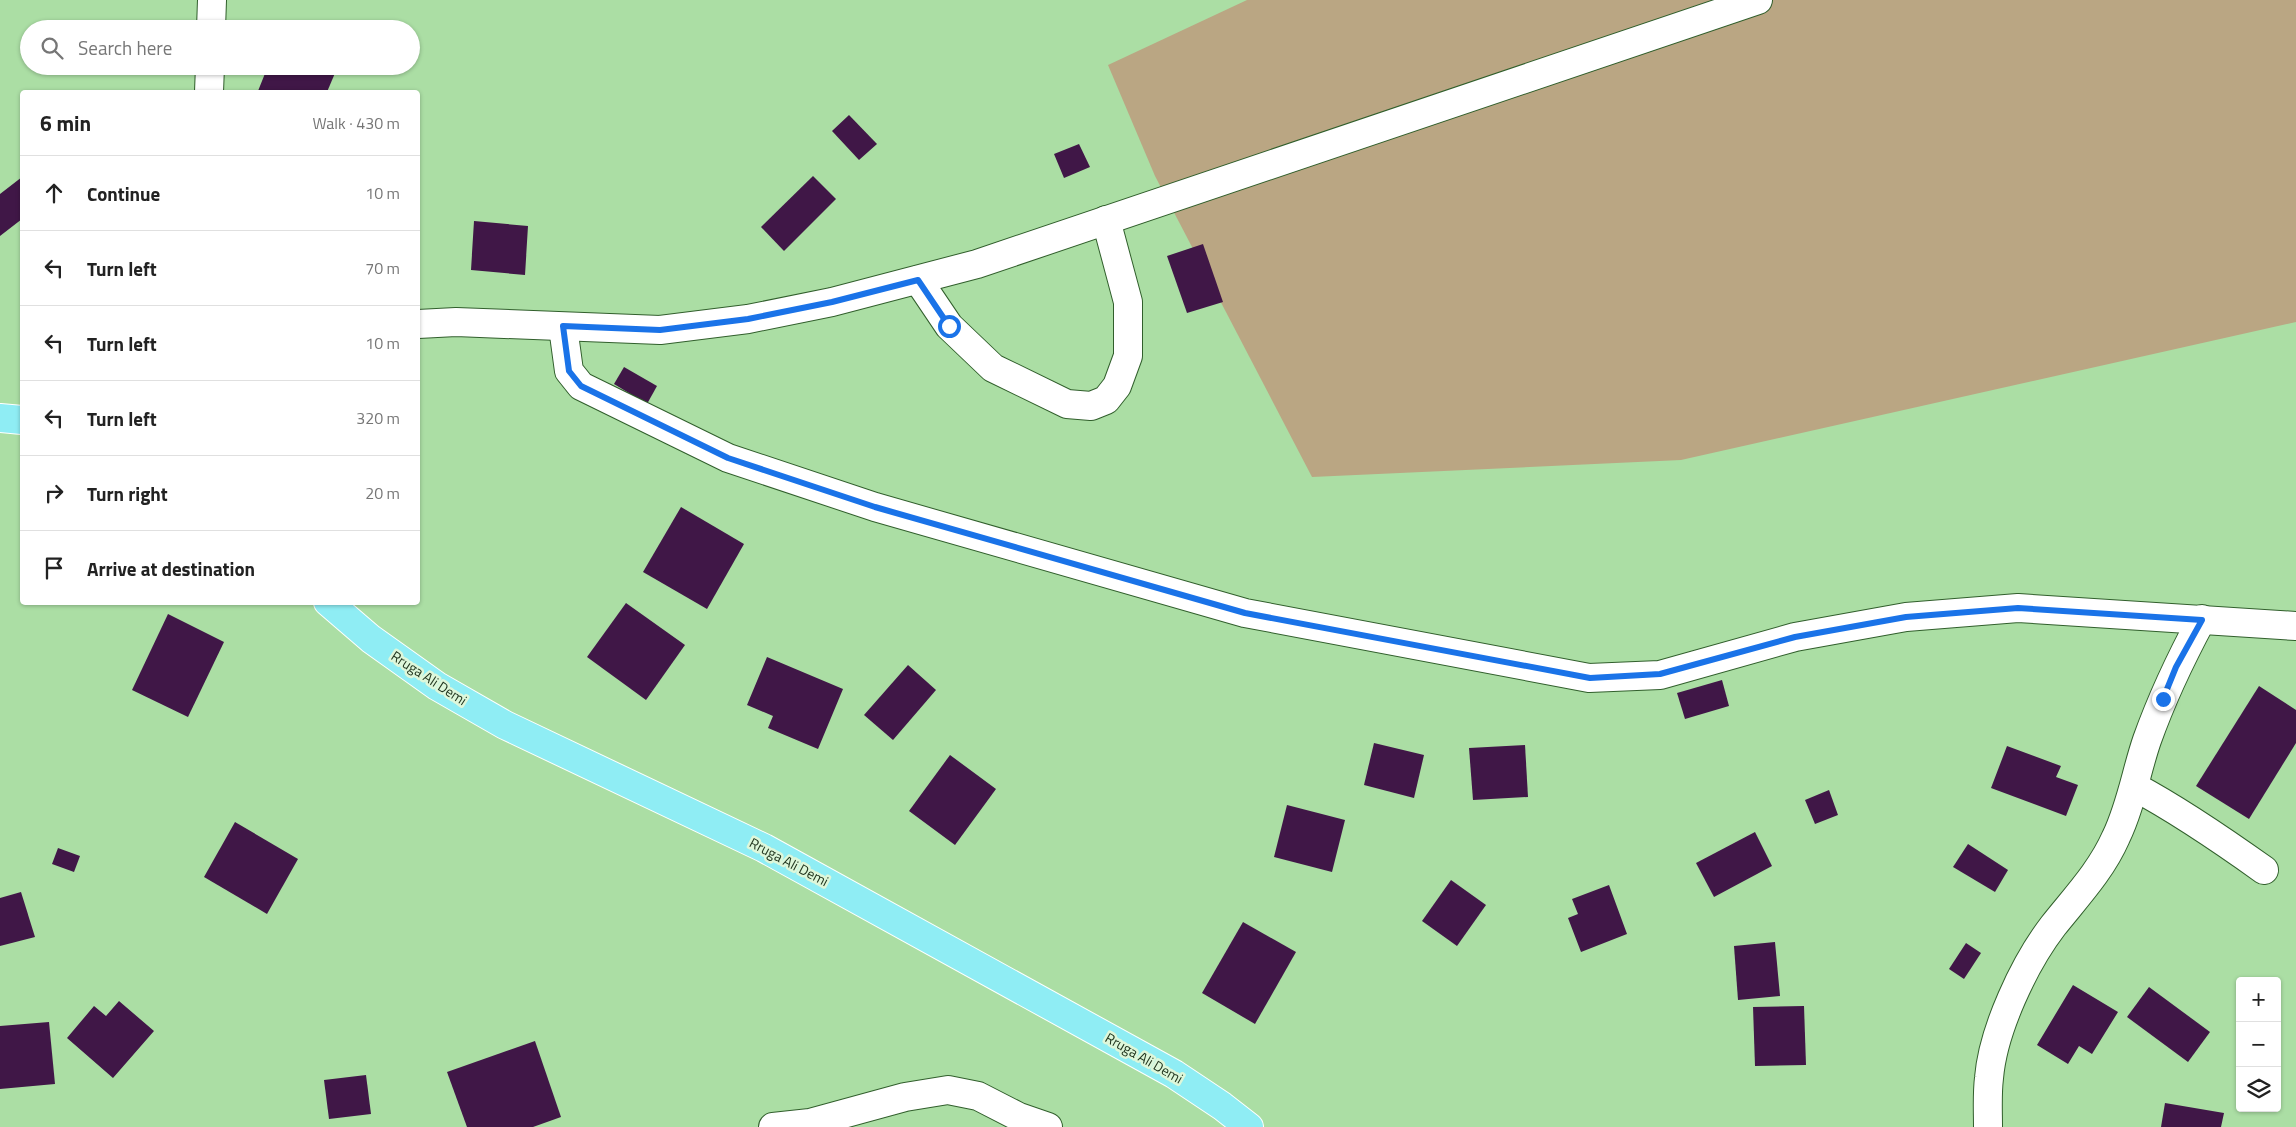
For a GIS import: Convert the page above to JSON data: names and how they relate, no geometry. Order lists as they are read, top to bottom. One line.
{"streets":{"main road":["Rruga Ali Demi"]},"page":{"search":"Search here","heading":["6 min","Walk · 430 m"],"list":[["Continue","10 m"],["Turn left","70 m"],["Turn left","10 m"],["Turn left","320 m"],["Turn right","20 m"],"Arrive at destination"],"map_buttons":["+","−"]}}
